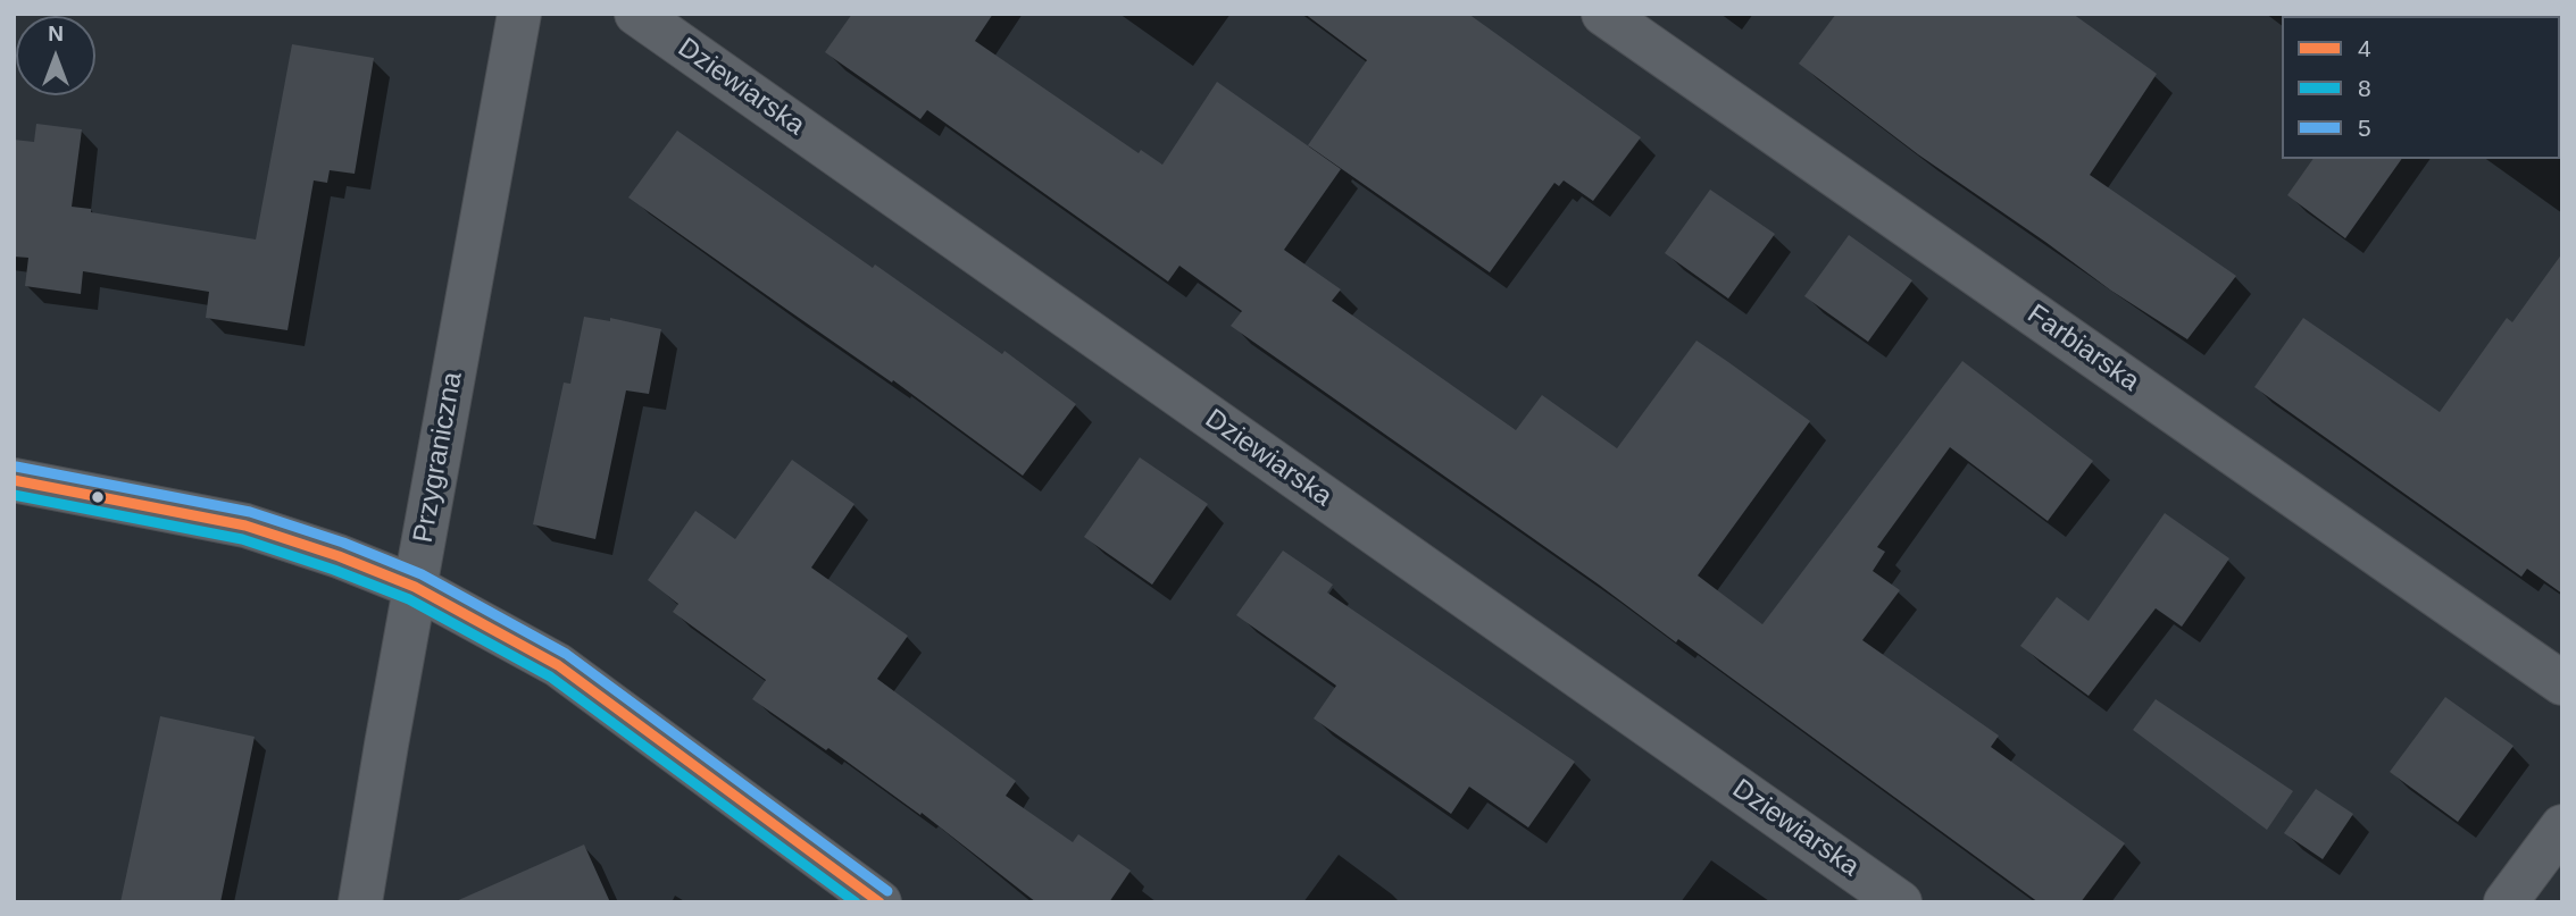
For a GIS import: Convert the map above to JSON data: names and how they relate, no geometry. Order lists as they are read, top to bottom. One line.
{"streets":{"street":["Dziewiarska","Farbiarska","Przygraniczna"]},"lines":["transit line 5","transit line 4","transit line 8"],"legend":["4","8","5"],"north":"top"}
